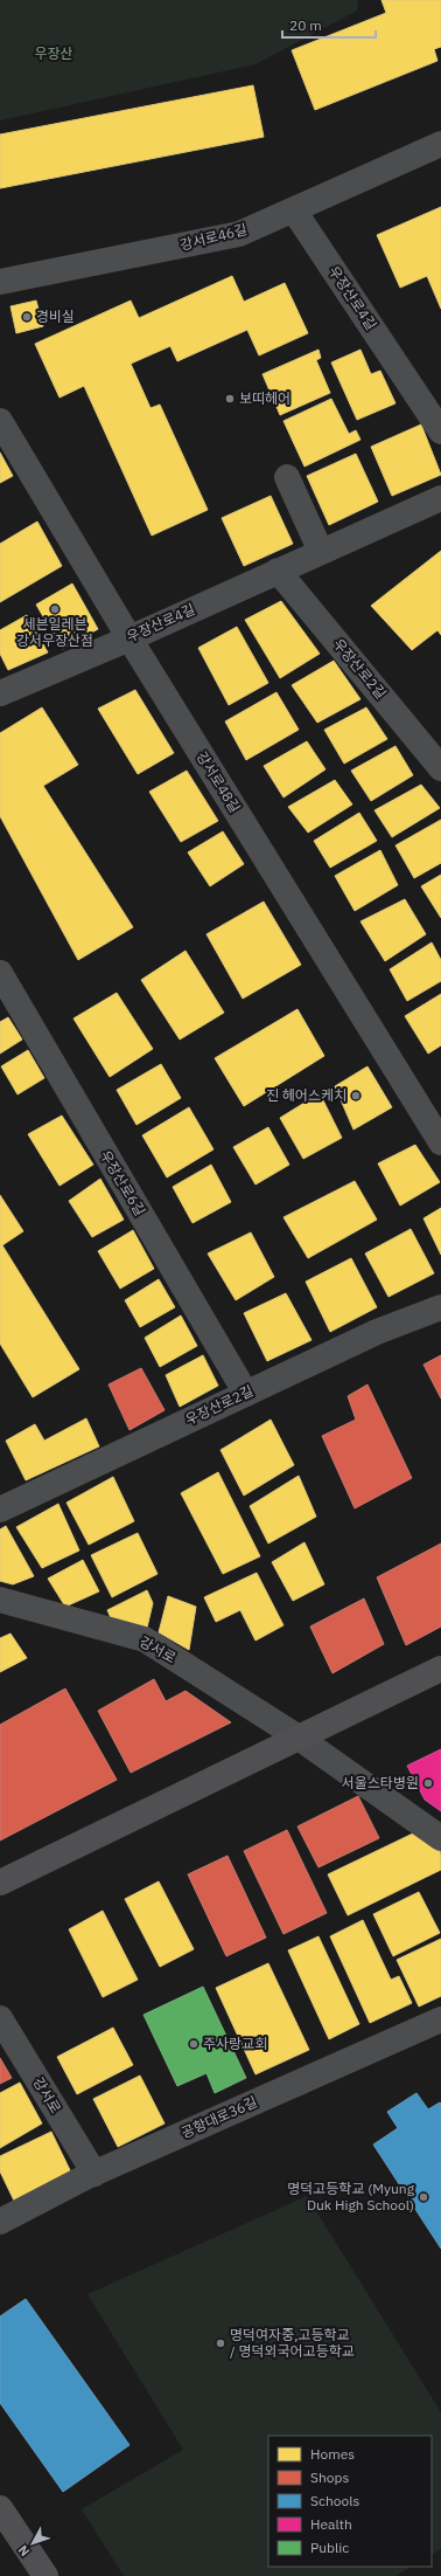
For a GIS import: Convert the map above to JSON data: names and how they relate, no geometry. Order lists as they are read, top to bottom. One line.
{"streets":{"street":["강서로46길","우장산로4길","우장산로2길","강서로48길","우장산로6길","강서로","공항대로36길"]},"crossings":[["강서로46길","우장산로4길"],["우장산로4길","우장산로2길"],["우장산로4길","강서로48길"],["우장산로2길","우장산로6길"],["강서로","공항대로36길"]],"parks":["우장산"],"places":["경비실","보띠헤어","세븐일레븐 강서우장산점","진 헤어스케치","서울스타병원","주사랑교회","명덕고등학교 (Myung Duk High School)","명덕여자중,고등학교 / 명덕외국어고등학교"],"legend":["Homes","Shops","Schools","Health","Public"],"scale_bar":"20 m","north":"bottom left"}
